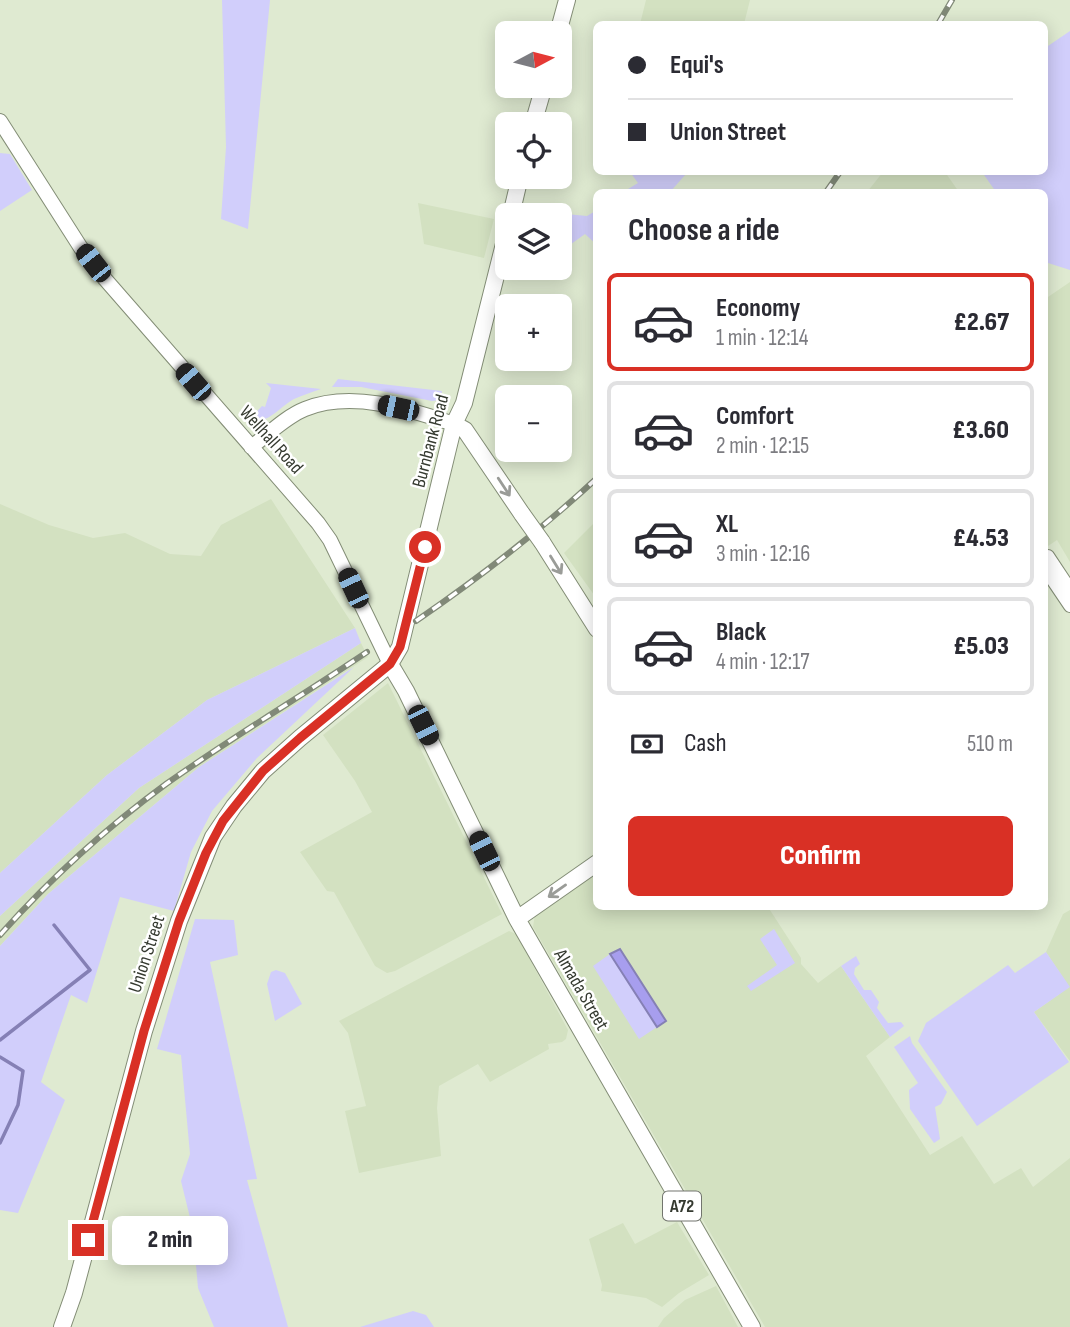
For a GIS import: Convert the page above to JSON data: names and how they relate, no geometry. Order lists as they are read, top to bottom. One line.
{"streets":{"main road":["Wellhall Road","Burnbank Road","Union Street","Almada Street","A72"]},"crossings":[["Wellhall Road","Burnbank Road"],["Wellhall Road","Union Street"],["Wellhall Road","Almada Street"],["Burnbank Road","Union Street"],["Burnbank Road","Almada Street"],["Union Street","Almada Street"]],"north":"right","page":{"map_buttons":["+","−"],"banner":["Equi's","Union Street"],"heading":"Choose a ride","list":[{"name":"Economy","note":"1 min · 12:14","value":"£2.67"},{"name":"Comfort","note":"2 min · 12:15","value":"£3.60"},{"name":"XL","note":"3 min · 12:16","value":"£4.53"},{"name":"Black","note":"4 min · 12:17","value":"£5.03"}],"pay":["Cash","510 m"],"buttons":"Confirm","bubble":"2 min"}}
